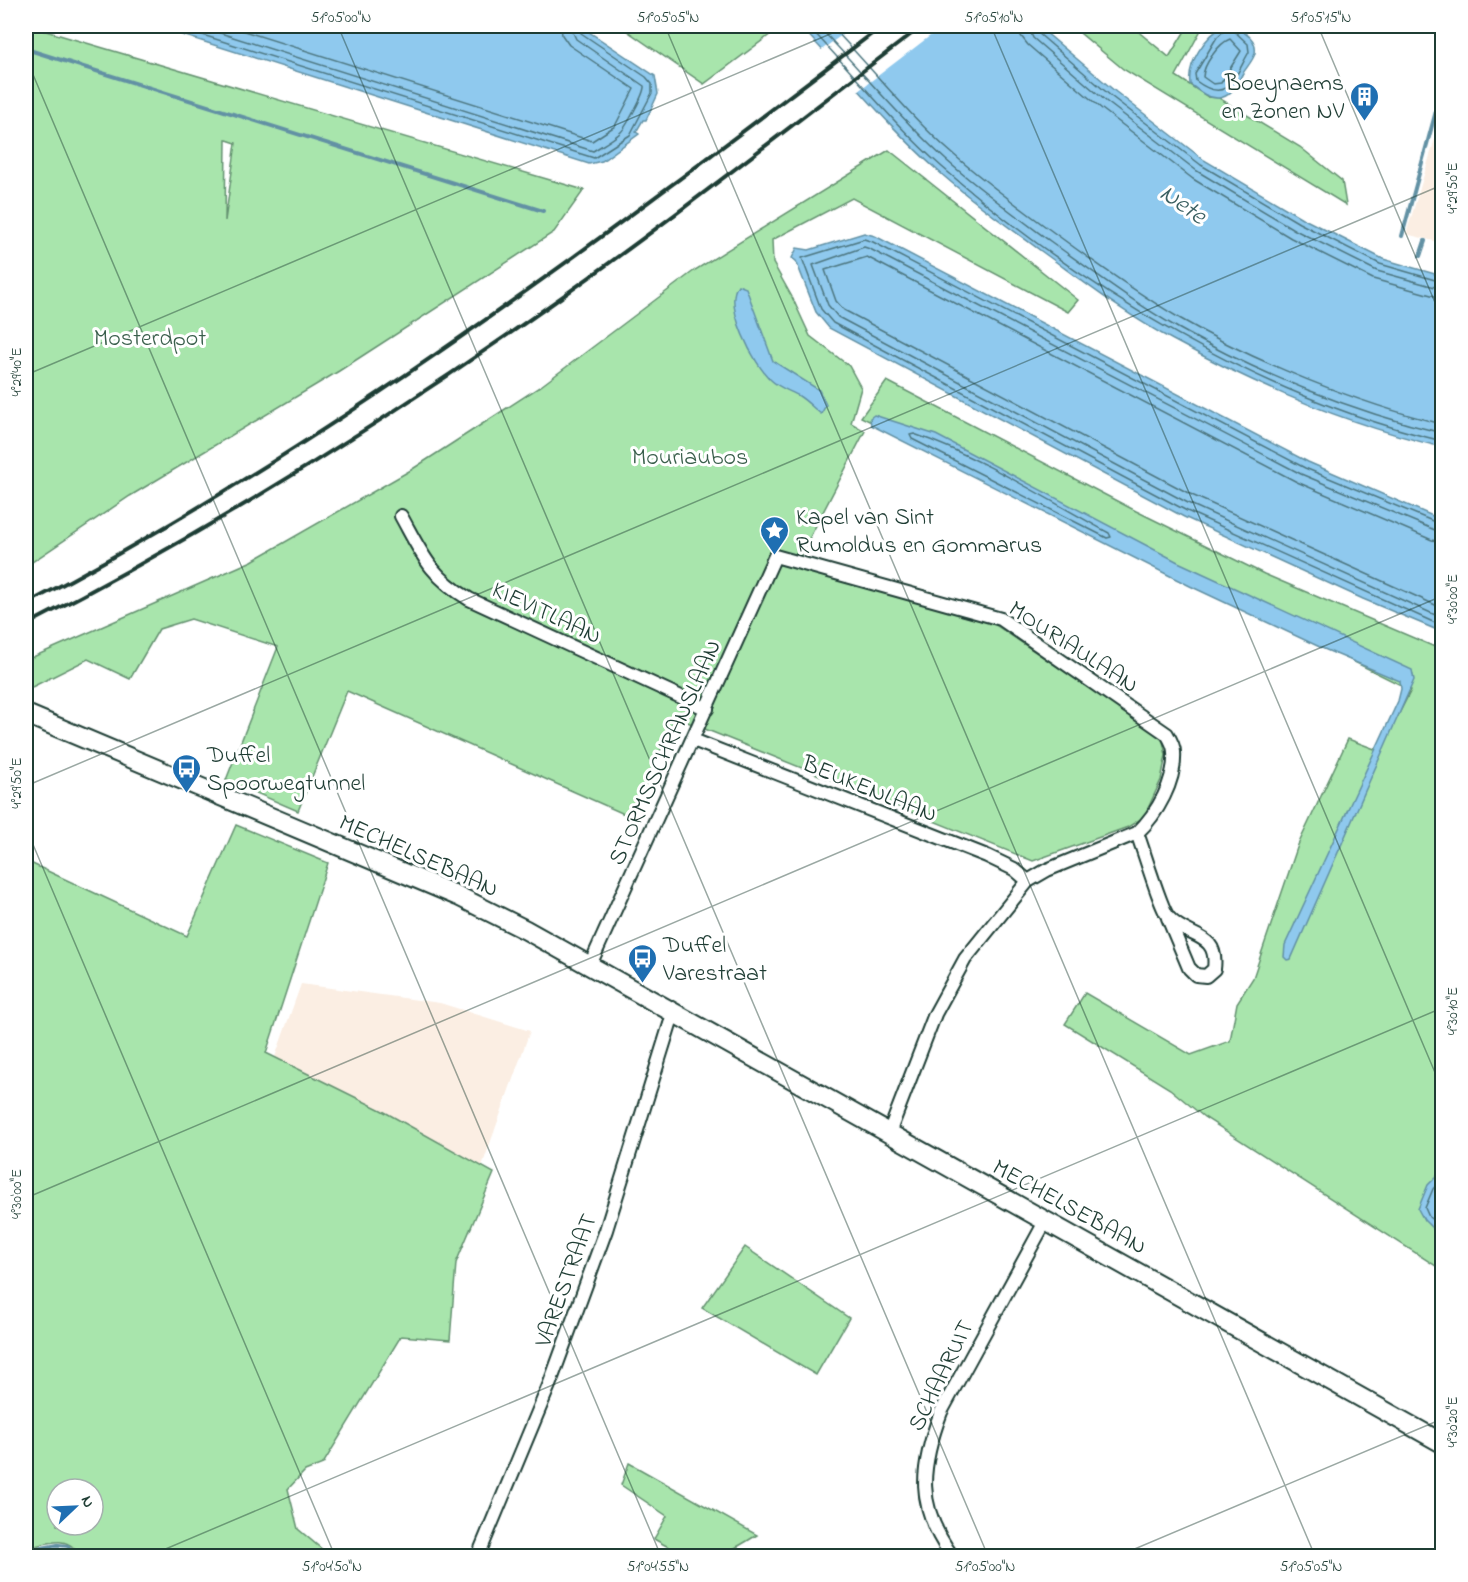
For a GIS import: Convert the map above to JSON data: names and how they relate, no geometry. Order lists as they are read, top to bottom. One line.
{"streets":{"main road":["MECHELSEBAAN"],"street":["KIEVITLAAN","MOURIAULAAN","STORMSSCHRANSLAAN","BEUKENLAAN","VARESTRAAT","SCHAARUIT"]},"crossings":[["KIEVITLAAN","STORMSSCHRANSLAAN"],["MOURIAULAAN","STORMSSCHRANSLAAN"],["MOURIAULAAN","BEUKENLAAN"],["MOURIAULAAN","MECHELSEBAAN"],["STORMSSCHRANSLAAN","BEUKENLAAN"],["STORMSSCHRANSLAAN","MECHELSEBAAN"],["MECHELSEBAAN","VARESTRAAT"],["MECHELSEBAAN","SCHAARUIT"]],"water":["Nete"],"parks":["Mosterdpot","Mouriaubos"],"places":{"building":["Boeynaems en Zonen NV"],"place":["Kapel van Sint Rumoldus en Gommarus"],"bus stop":["Duffel Spoorwegtunnel","Duffel Varestraat"]},"north":"top right","coordinates":["51°05'00\"N","51°05'05\"N","51°05'10\"N","51°05'15\"N","4°29'50\"E","4°29'40\"E","4°30'00\"E","4°30'10\"E","4°30'20\"E","51°04'50\"N","51°04'55\"N"]}
